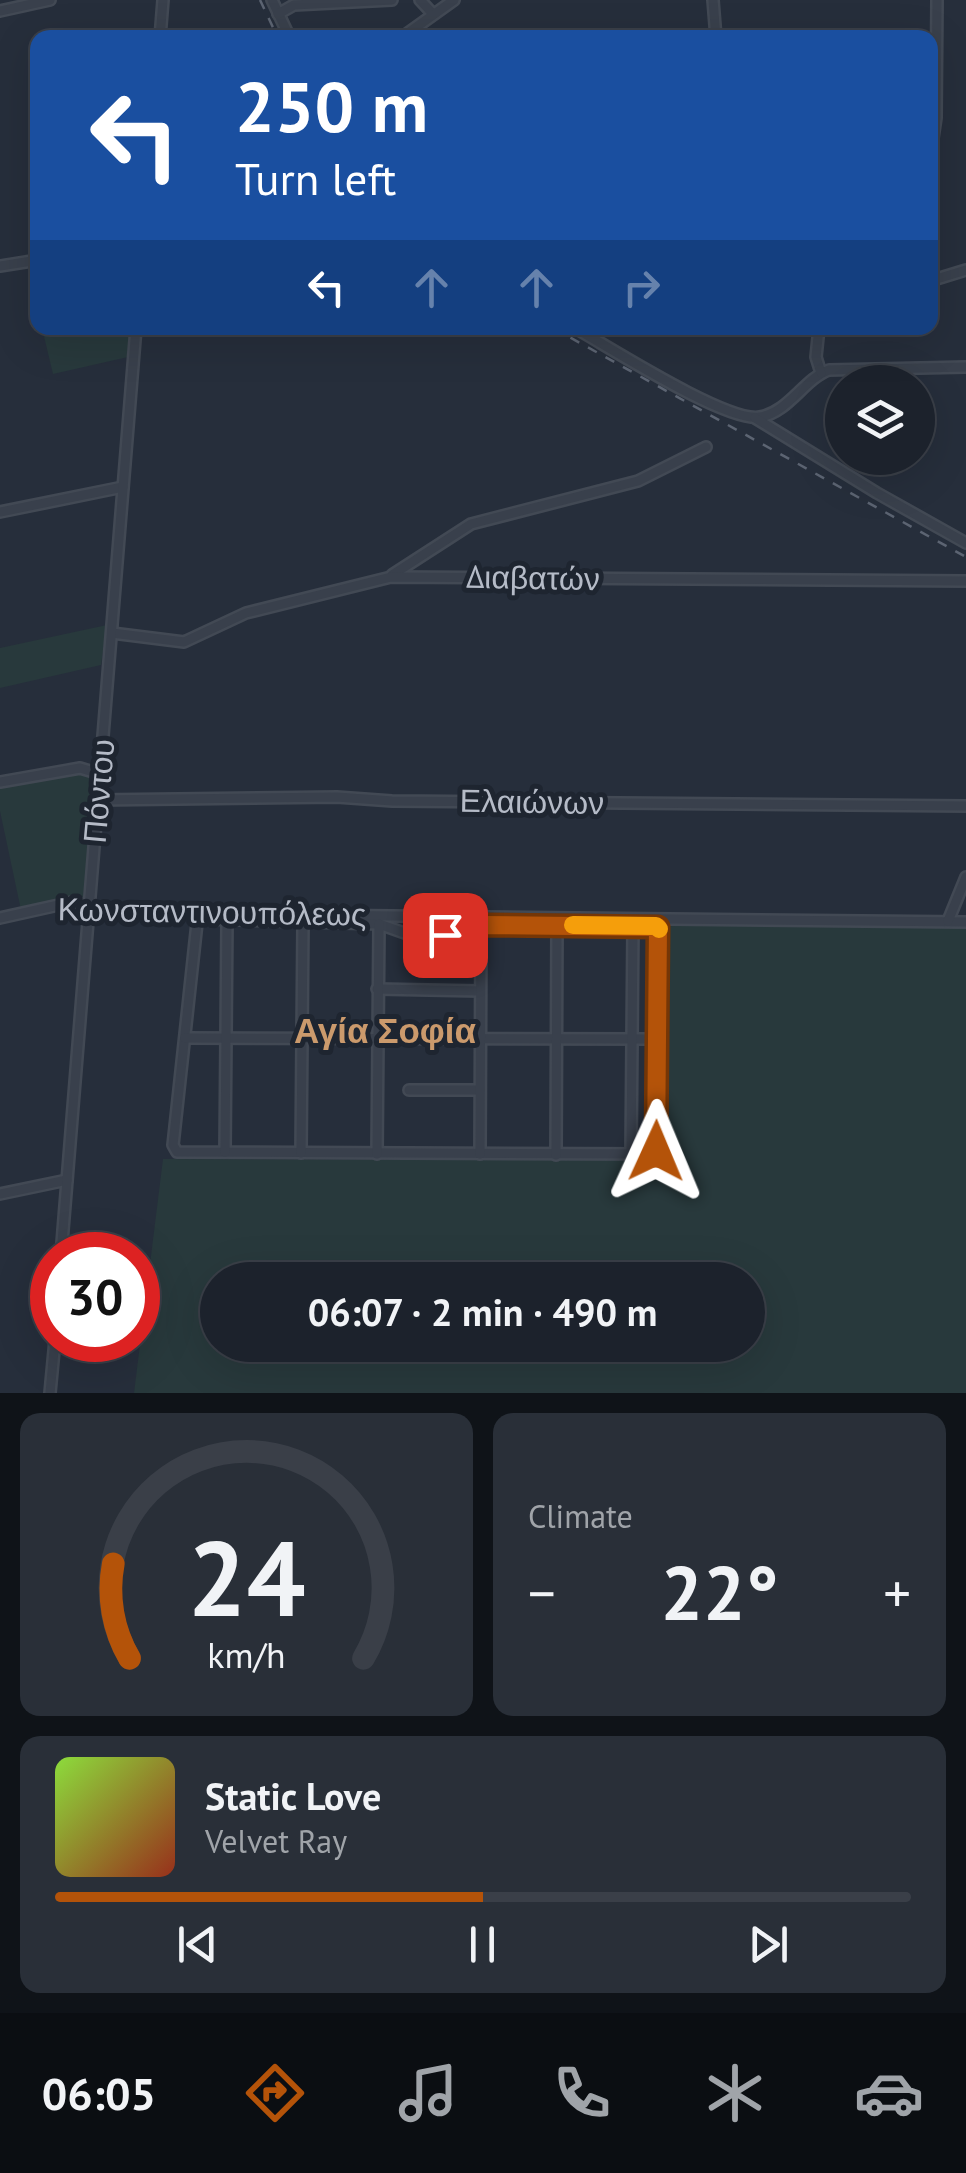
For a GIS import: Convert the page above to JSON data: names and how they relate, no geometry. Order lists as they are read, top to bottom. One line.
{"streets":{"street":["Διαβατών","Πόντου","Ελαιώνων","Κωνσταντινουπόλεως"]},"crossings":[["Διαβατών","Πόντου"],["Πόντου","Ελαιώνων"],["Πόντου","Κωνσταντινουπόλεως"]],"districts":["Αγία Σοφία"],"page":{"turn":["250 m","Turn left"],"limit":"30","trip":"06:07 · 2 min · 490 m","tile":"Climate","heat":["−","22°","+"],"song":["Static Love","Velvet Ray"],"tabs":"06:05","gauge":["24","km/h"]}}
